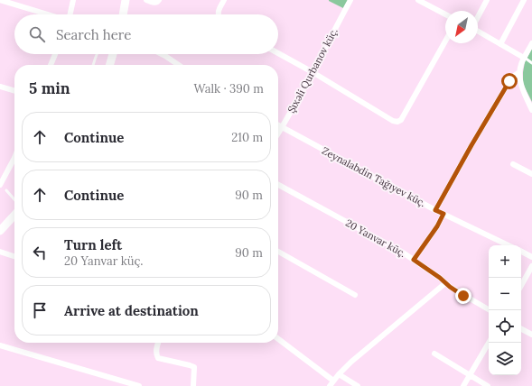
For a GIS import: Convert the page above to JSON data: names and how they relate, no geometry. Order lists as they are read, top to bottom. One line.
{"streets":{"street":["Şıxəli Qurbanov küç.","Zeynalabdin Tağıyev küç.","20 Yanvar küç."]},"crossings":[["Şıxəli Qurbanov küç.","Zeynalabdin Tağıyev küç."]],"north":"bottom left","page":{"search":"Search here","heading":["5 min","Walk · 390 m"],"list":[["Continue","210 m"],["Continue","90 m"],["Turn left","20 Yanvar küç.","90 m"],"Arrive at destination"],"map_buttons":["+","−"]}}
